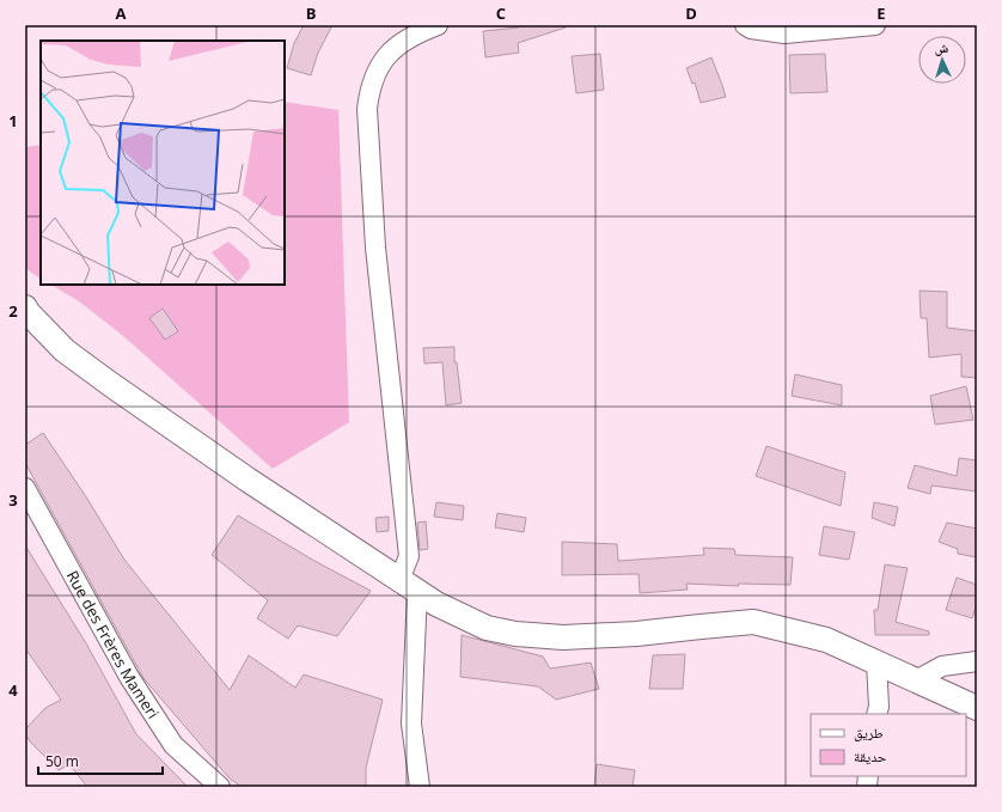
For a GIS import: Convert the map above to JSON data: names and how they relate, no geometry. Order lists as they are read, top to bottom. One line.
{"streets":{"street":["Rue des Frères Mameri"]},"legend":["طريق","حديقة"],"scale_bar":"50 m","north":"top","grid":{"columns":["A","B","C","D","E"],"rows":["1","2","3","4"]}}
